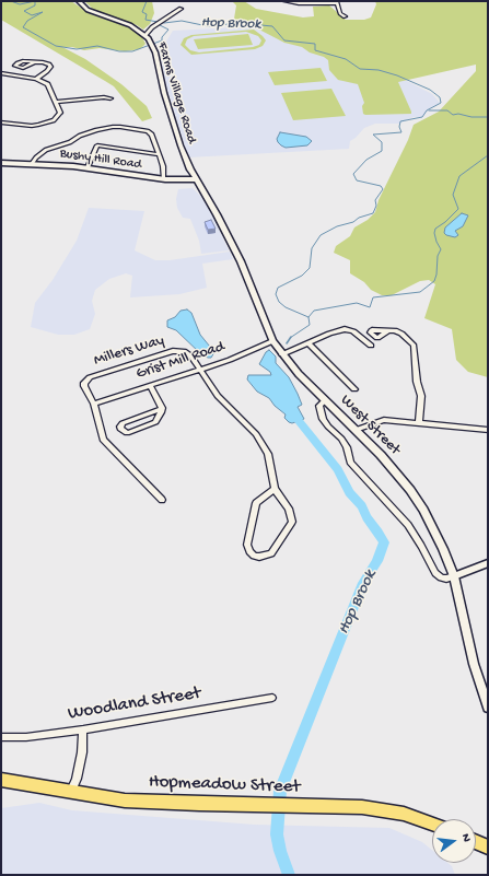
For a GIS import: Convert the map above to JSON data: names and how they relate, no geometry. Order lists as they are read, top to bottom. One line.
{"streets":{"highway":["Hopmeadow Street"],"main road":["Farms Village Road","Bushy Hill Road","West Street"],"street":["Millers Way","Grist Mill Road","Woodland Street"]},"crossings":[["Farms Village Road","Bushy Hill Road"],["Farms Village Road","West Street"],["Bushy Hill Road","West Street"],["Millers Way","Grist Mill Road"],["Grist Mill Road","West Street"]],"water":["Hop Brook"],"north":"right"}
